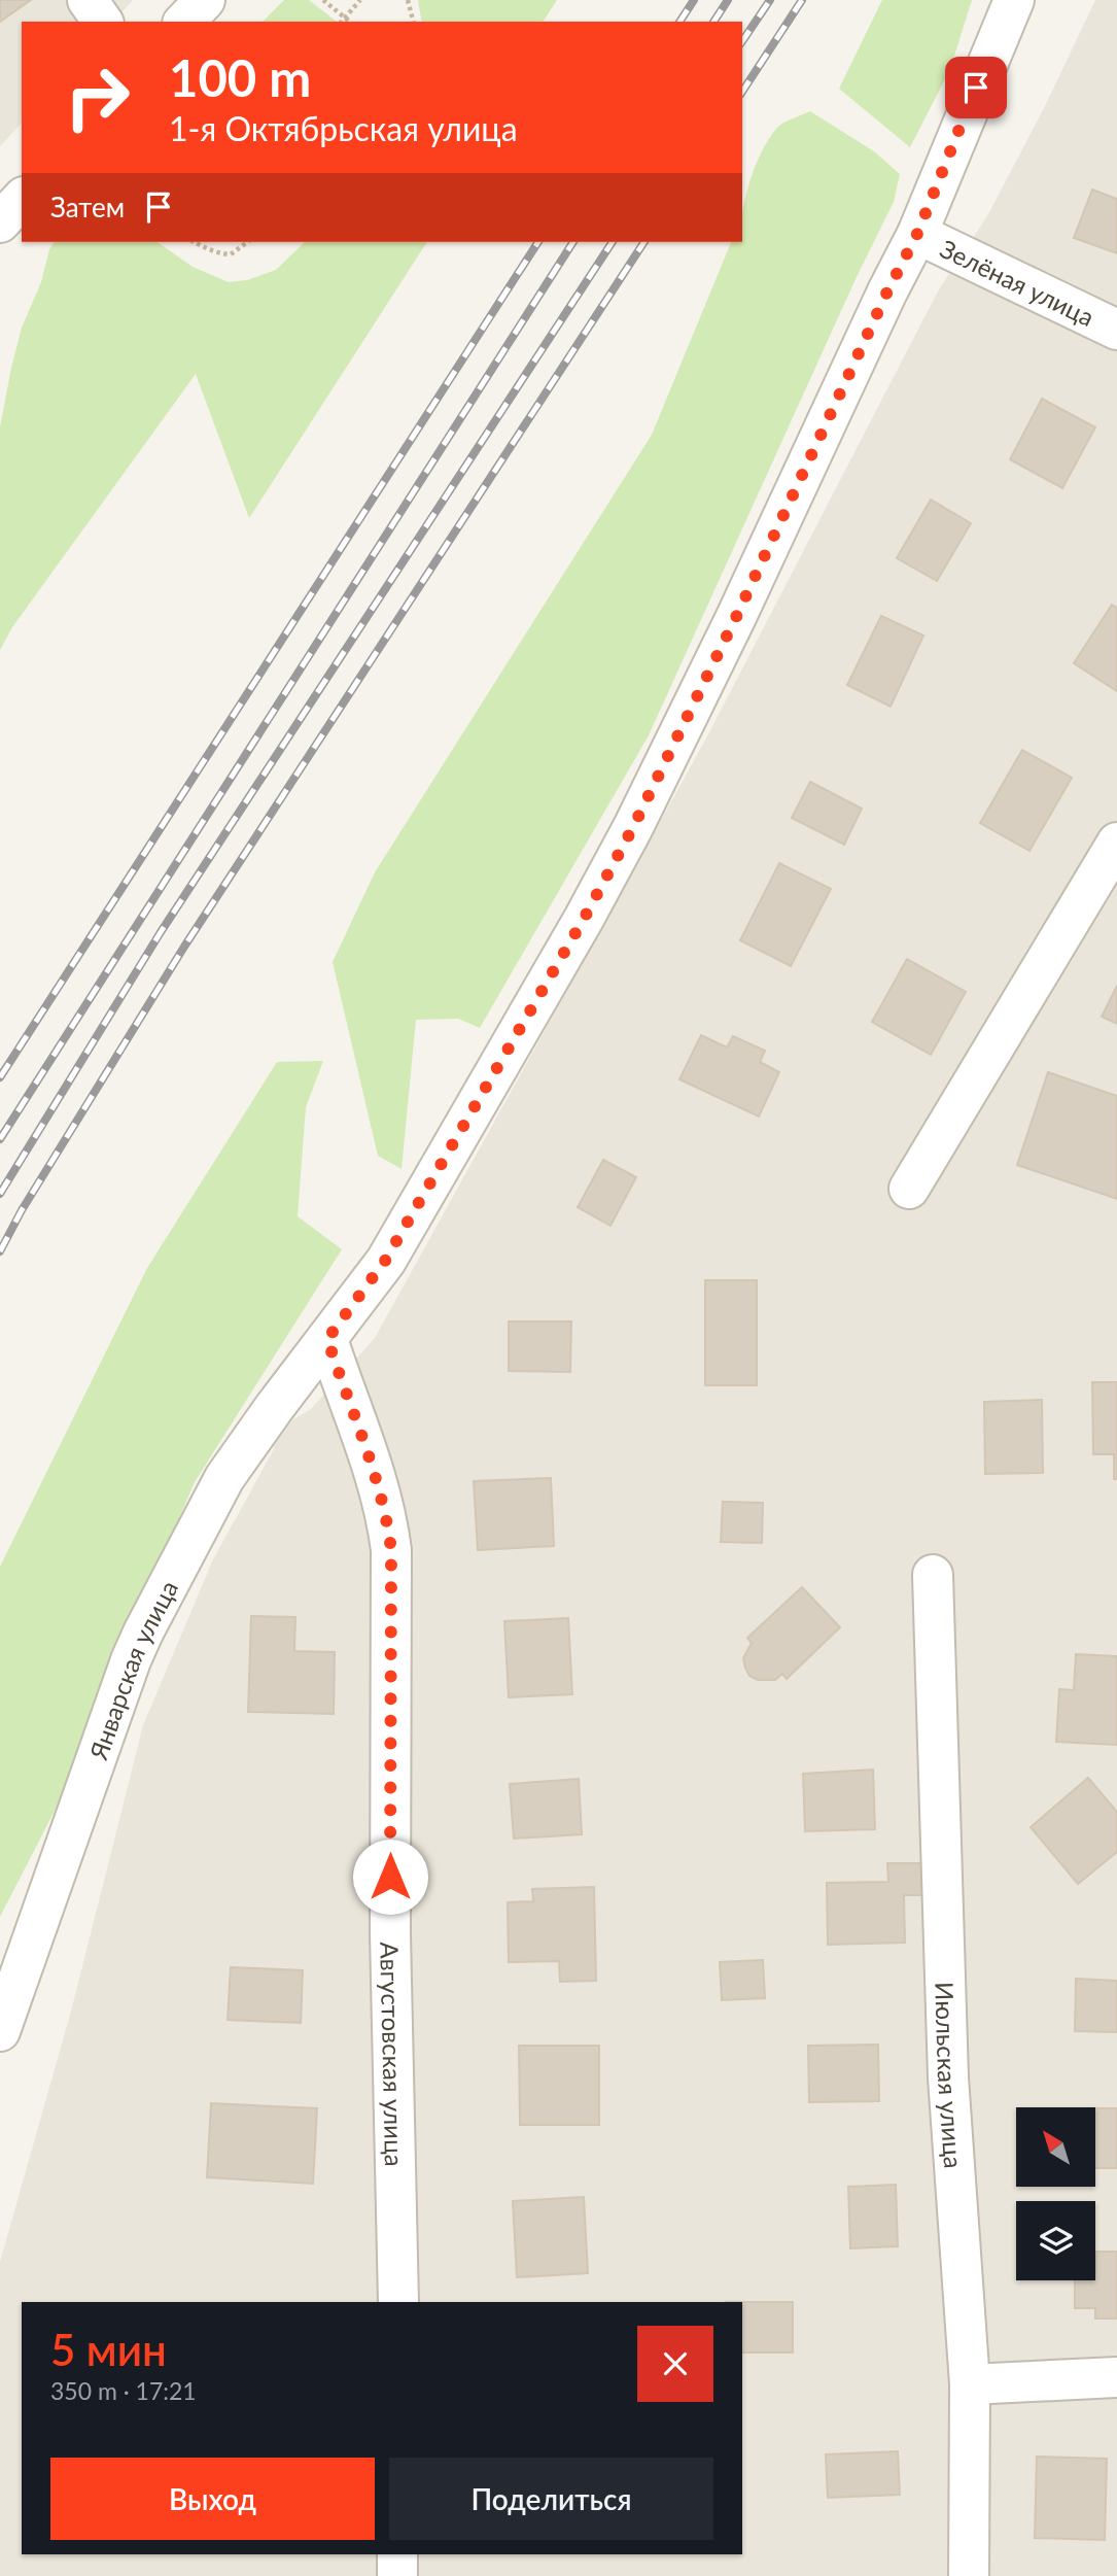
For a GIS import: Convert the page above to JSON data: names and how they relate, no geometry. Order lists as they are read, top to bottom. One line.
{"streets":{"street":["Зелёная улица","Январская улица","Августовская улица","Июльская улица"]},"crossings":[["Зелёная улица","Январская улица"],["Январская улица","Августовская улица"]],"north":"top left","page":{"turn":["100 m","1-я Октябрьская улица"],"then":"Затем","heading":["5 мин","350 m · 17:21"],"buttons":["Выход","Поделиться"]}}
